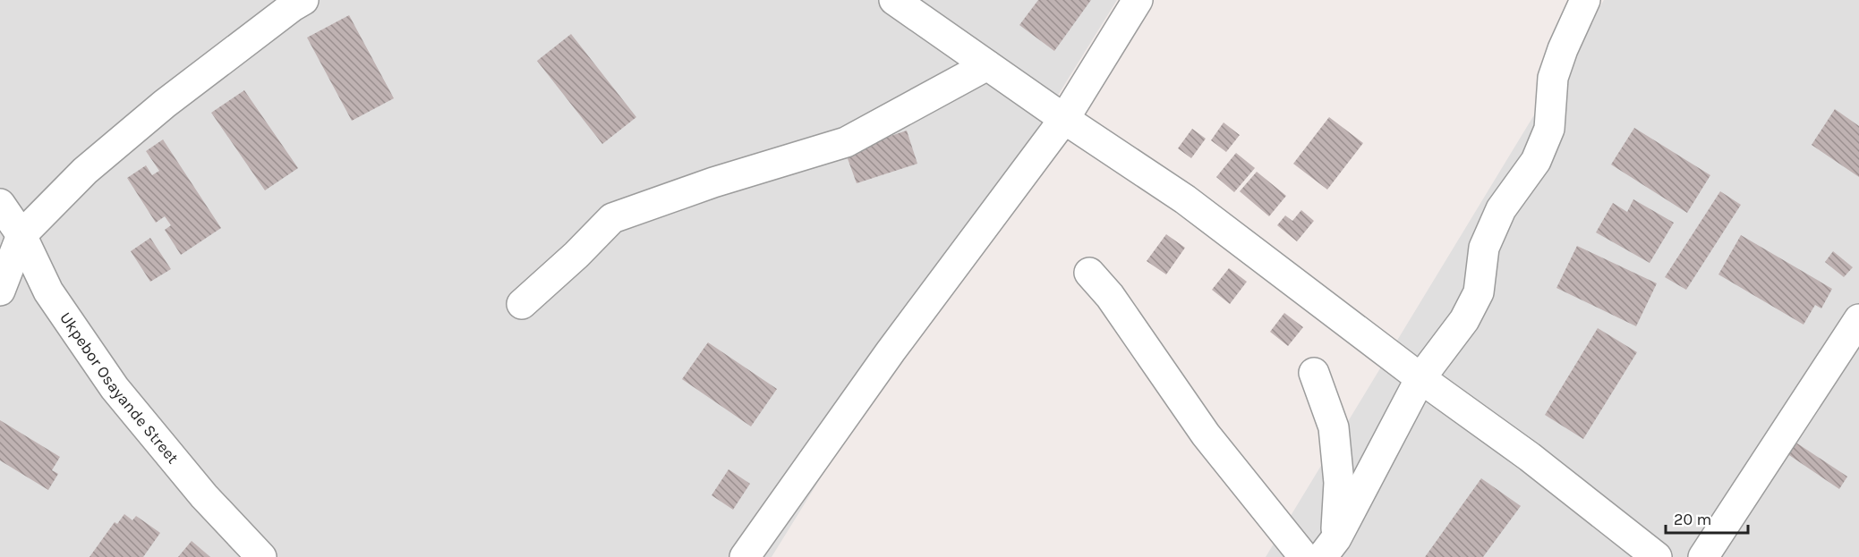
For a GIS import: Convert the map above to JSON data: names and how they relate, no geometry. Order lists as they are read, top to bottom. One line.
{"streets":{"street":["Ukpebor Osayande Street"]},"scale_bar":"20 m"}
